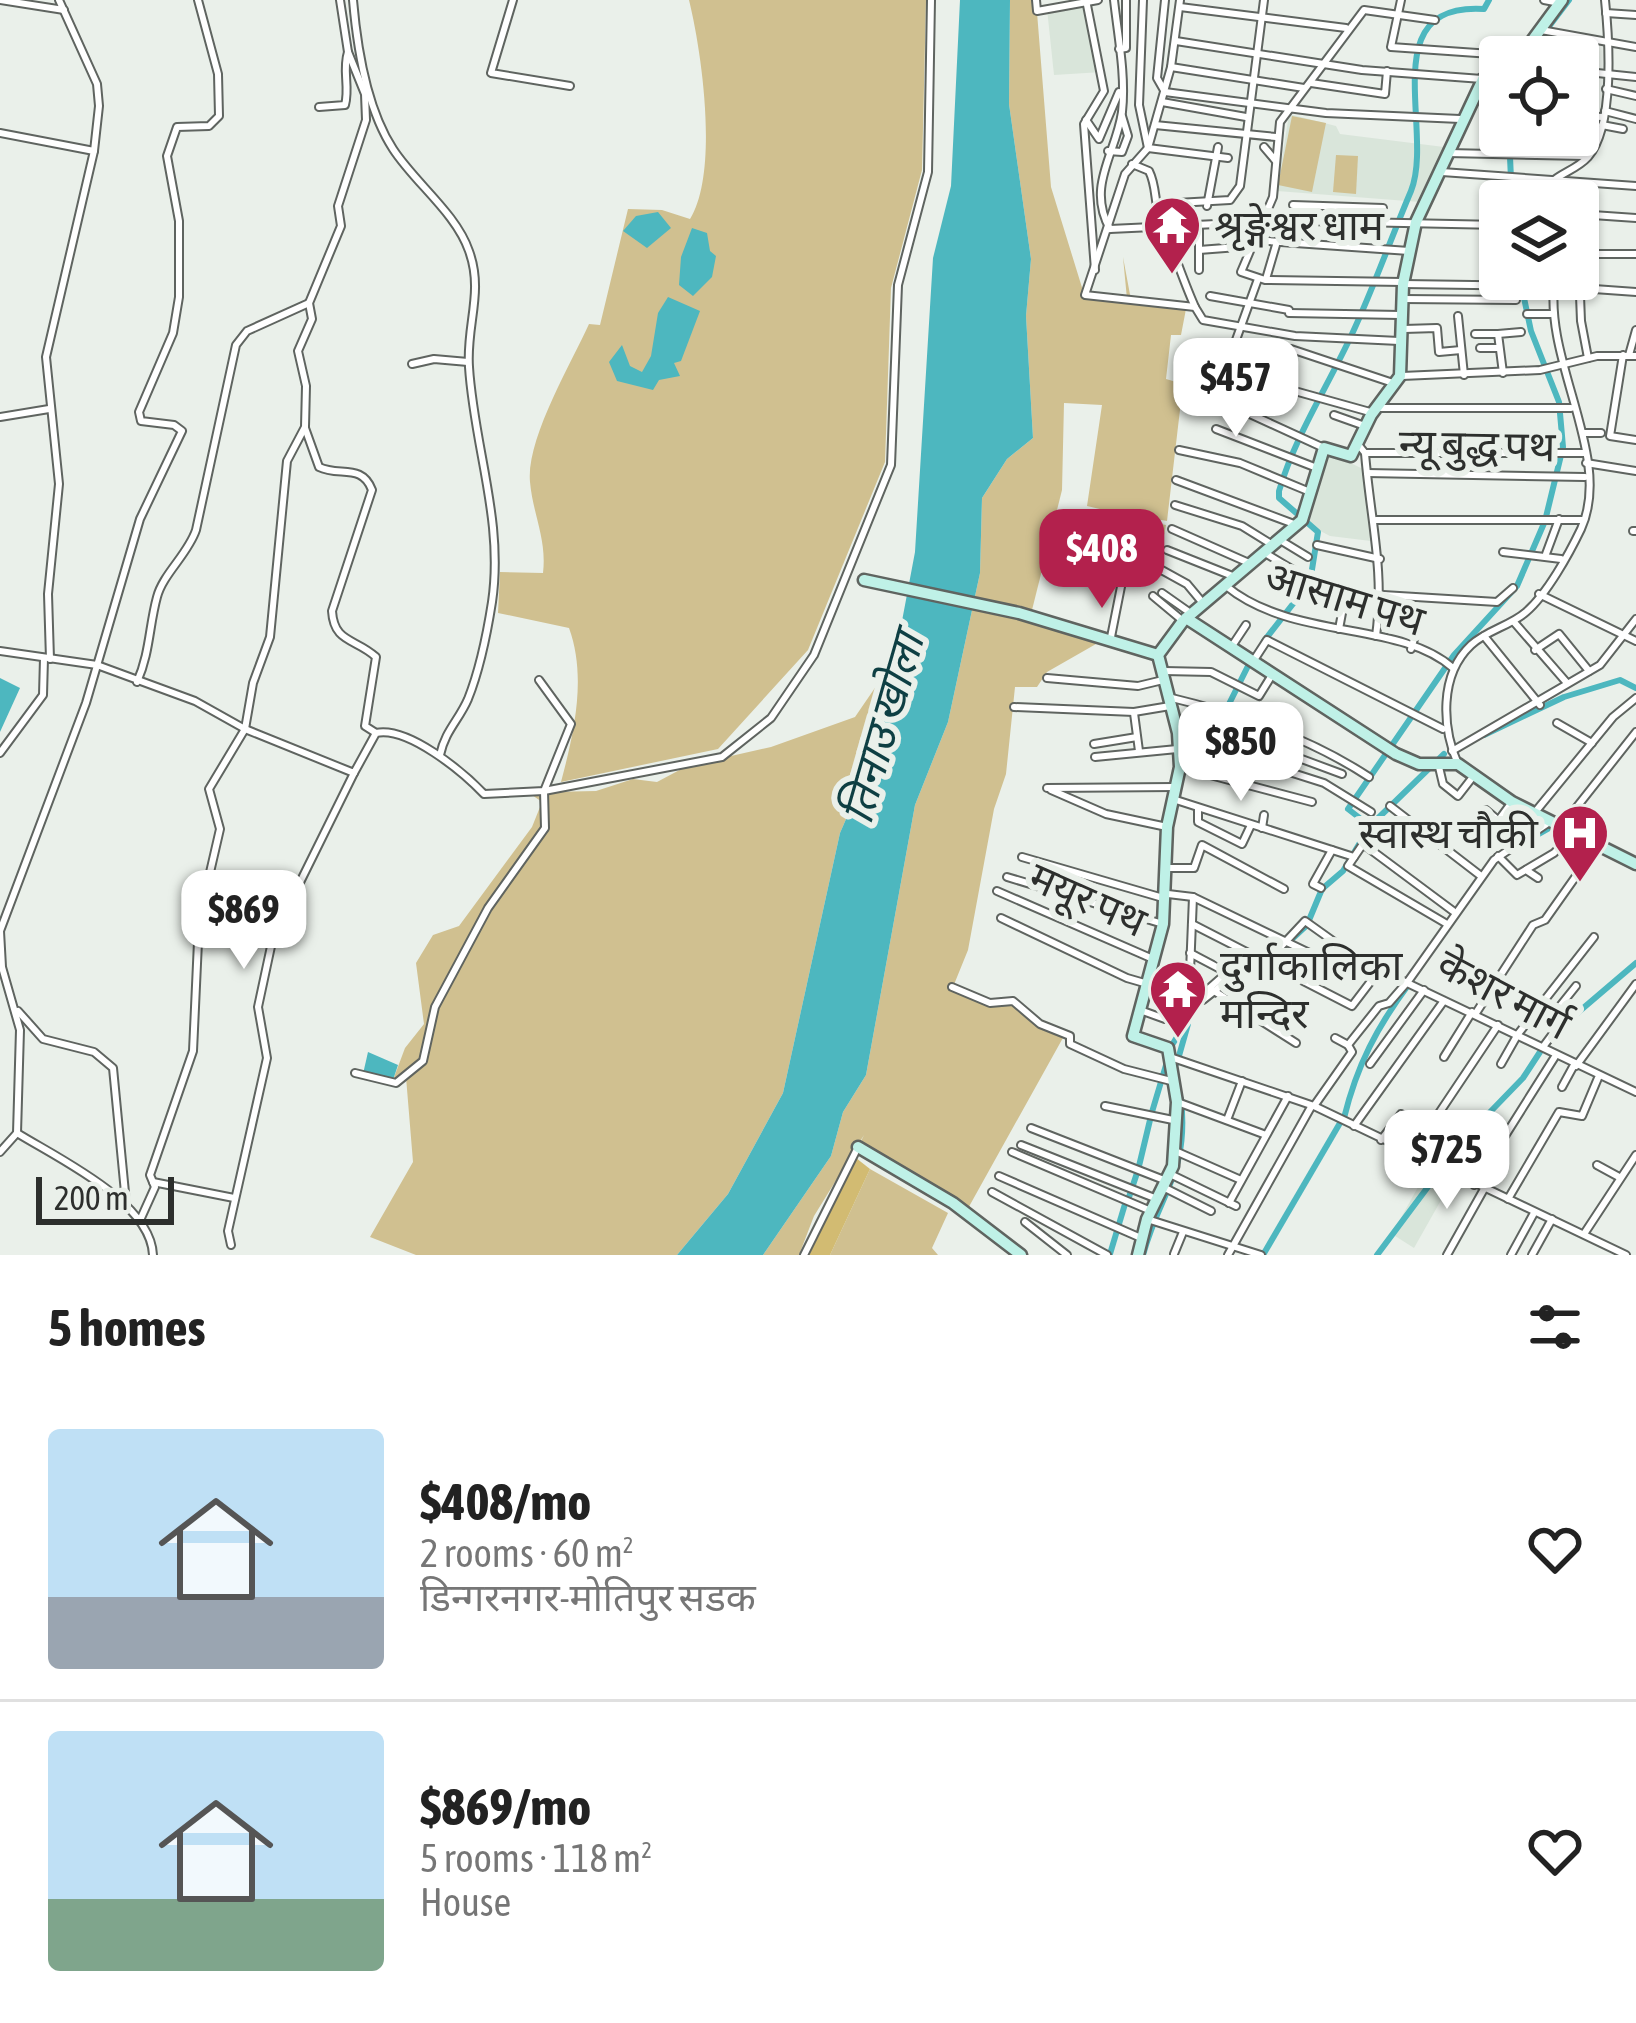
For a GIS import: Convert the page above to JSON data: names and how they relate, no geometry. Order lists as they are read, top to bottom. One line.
{"streets":{"street":["न्यू बुद्ध पथ","आसाम पथ","मयूर पथ","केशर मार्ग"]},"water":["तिनाउ खोला"],"places":{"temple":["श्रृङ्गेश्वर धाम","दुर्गाकालिका मन्दिर"],"hospital":["स्वास्थ चौकी"]},"scale_bar":"200 m","page":{"price":["$457","$408","$850","$869","$725"],"scale":"200 m","heading":"5 homes","list":[{"name":"$408/mo","note":"2 rooms · 60 m² · डिन्गरनगर-मोतिपुर सडक"},{"name":"$869/mo","note":"5 rooms · 118 m² · House"}]}}
